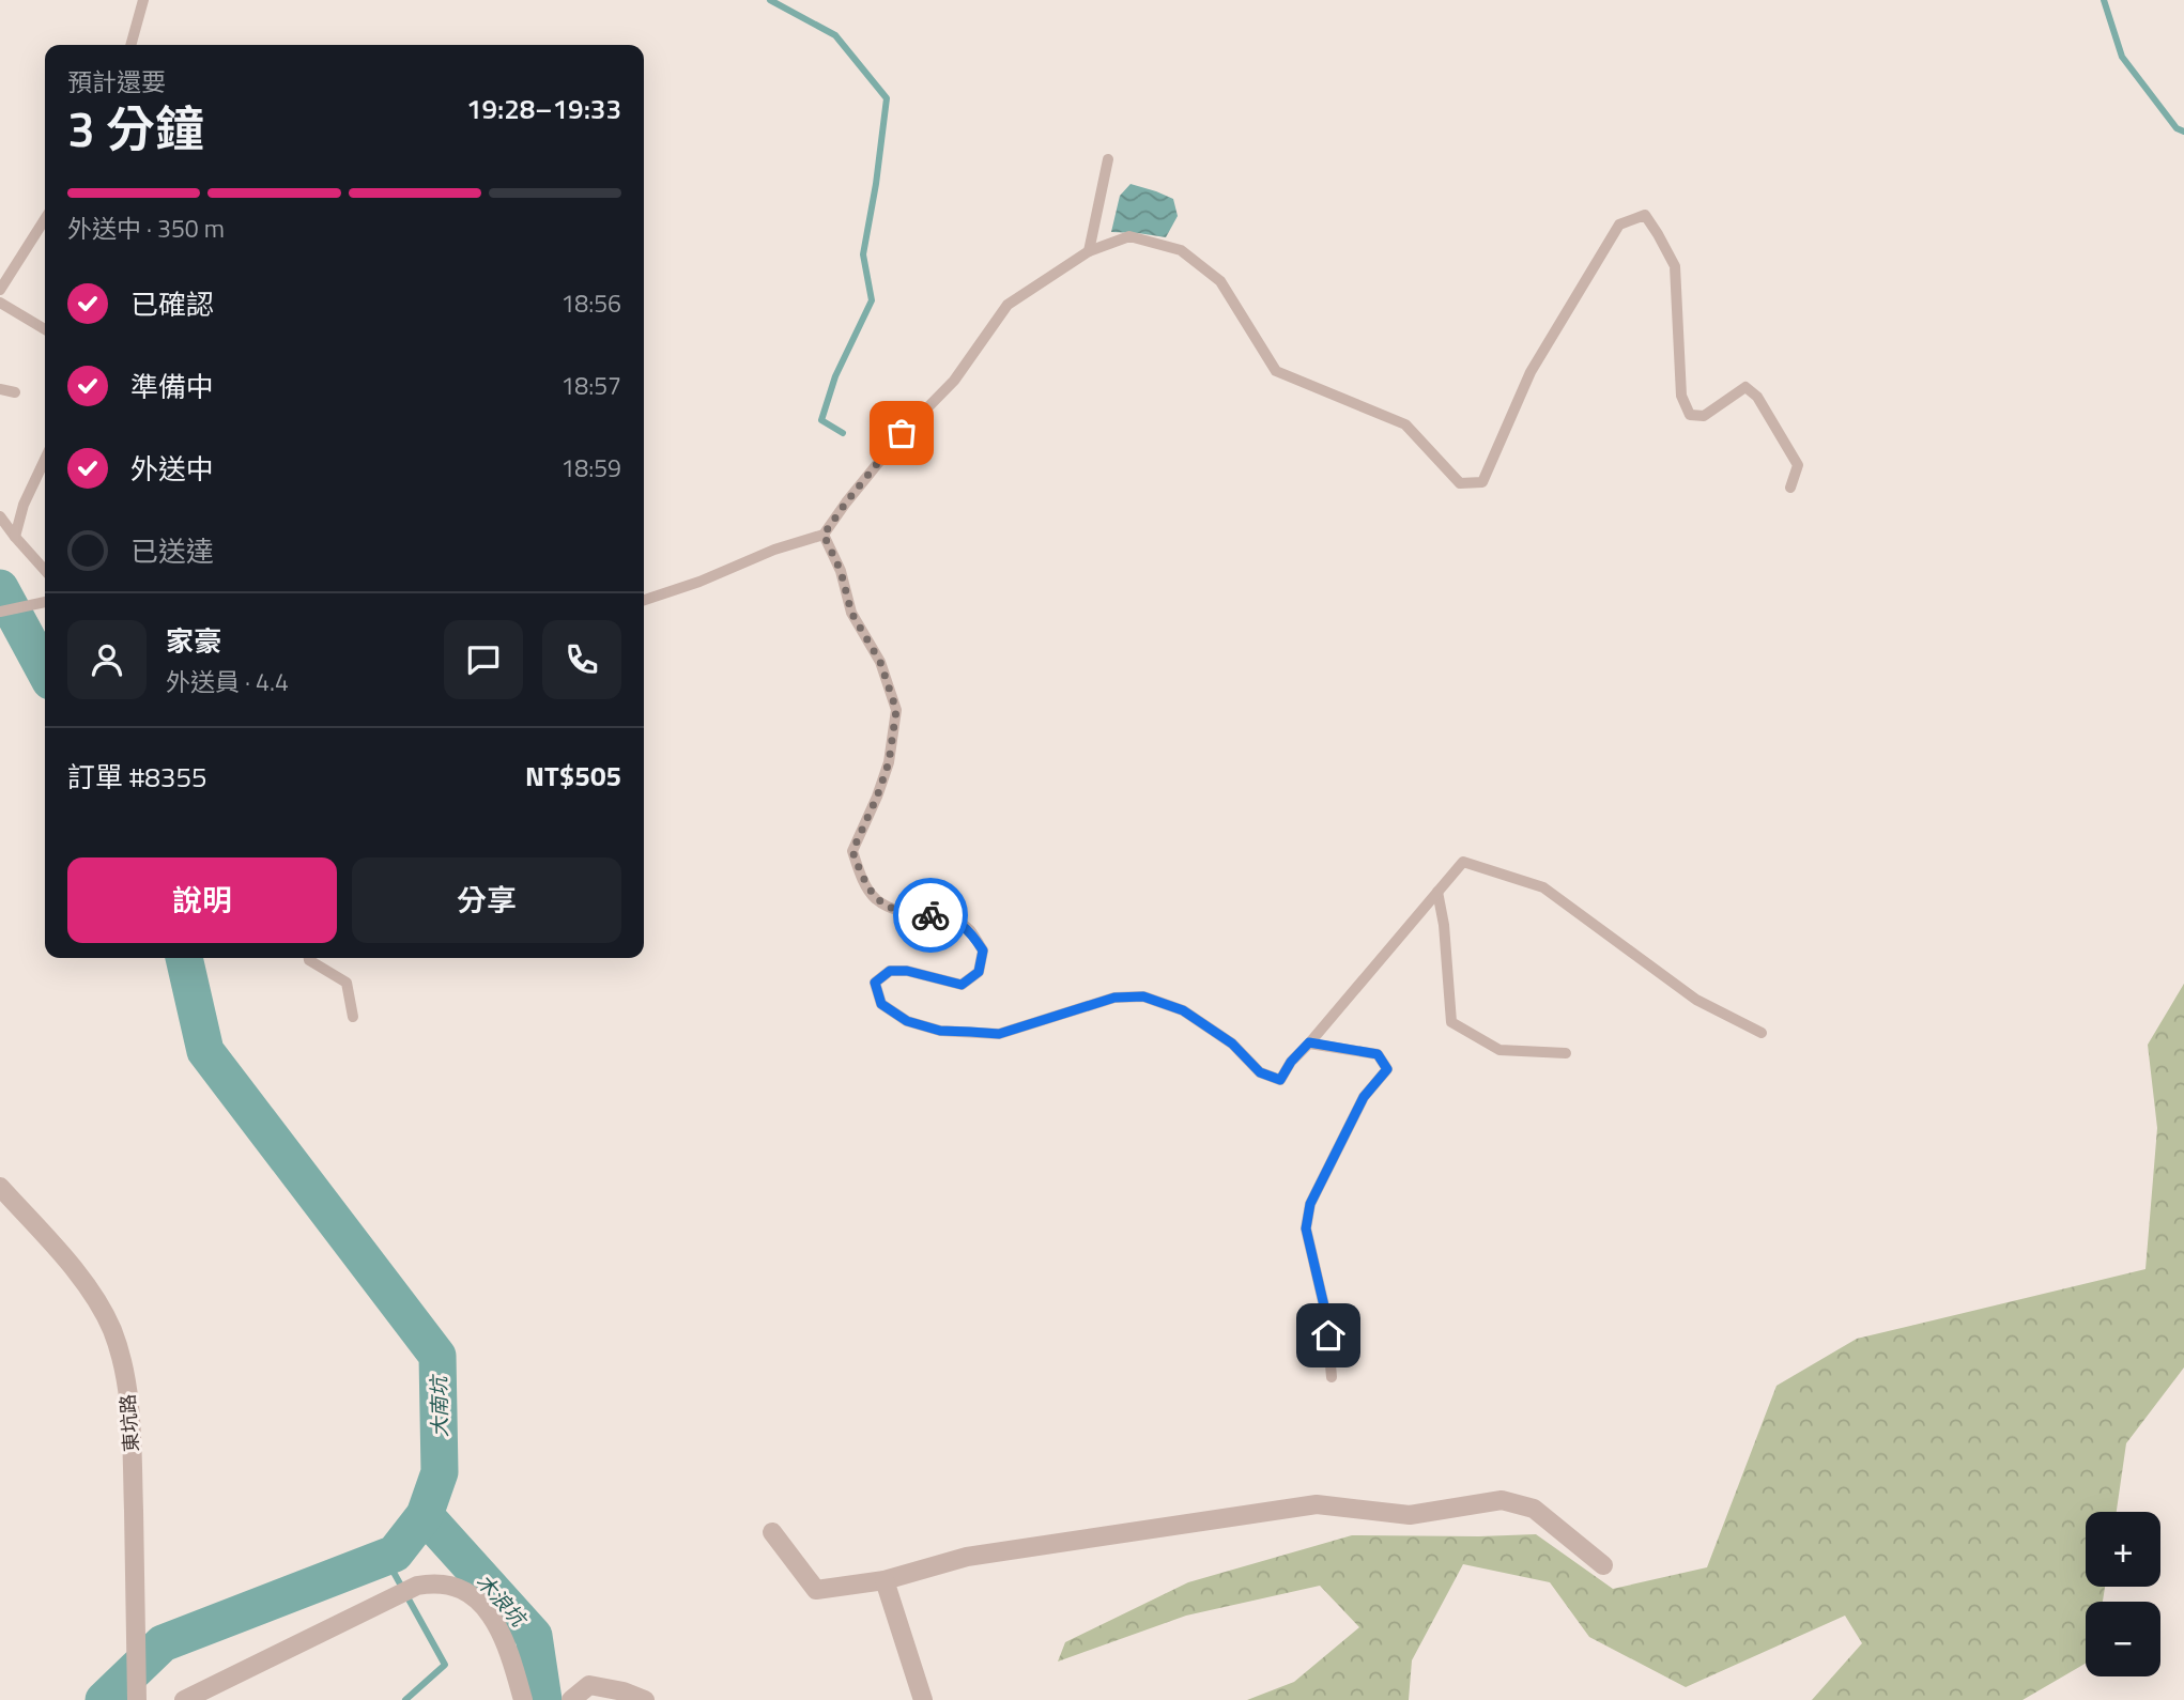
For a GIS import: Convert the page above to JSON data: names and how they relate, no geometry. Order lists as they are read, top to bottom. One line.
{"streets":{"street":["東坑路"]},"water":["大南坑","木浪坑"],"page":{"heading":["3 分鐘","預計還要","19:28–19:33"],"panel":["家豪","外送員 · 4.4","訂單 #8355","NT$505"],"bar":"外送中 · 350 m","list":[["已確認","18:56"],["準備中","18:57"],["外送中","18:59"],"已送達"],"buttons":["說明","分享"],"map_buttons":["+","−"]}}
